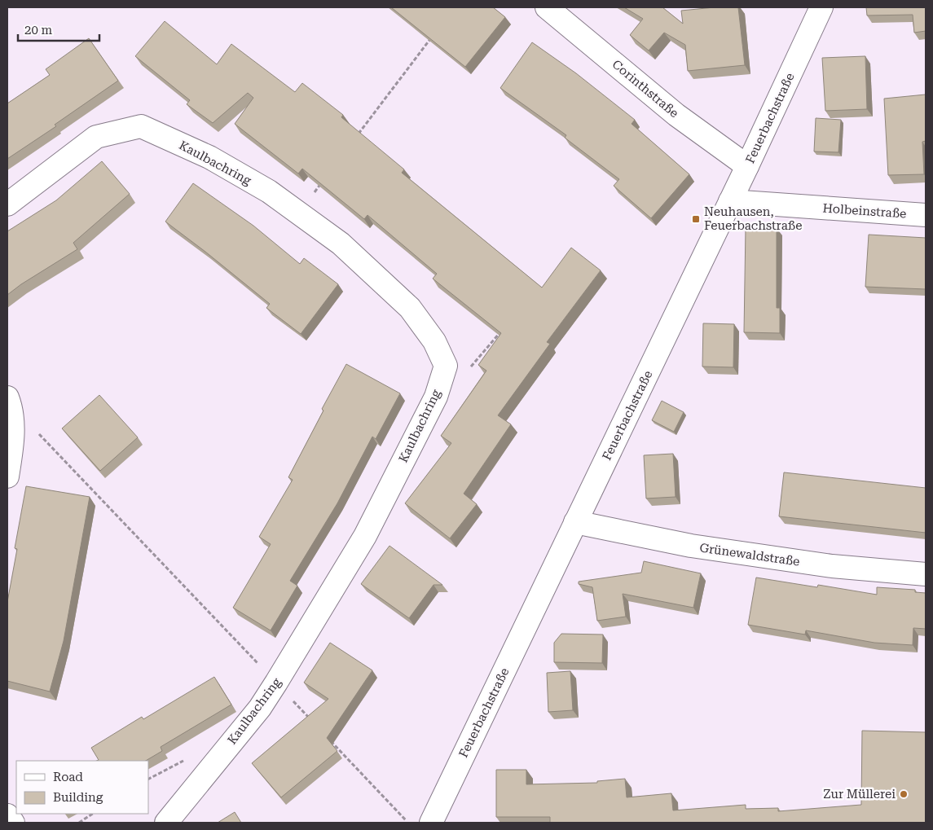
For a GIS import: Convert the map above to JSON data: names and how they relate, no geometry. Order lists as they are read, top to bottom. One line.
{"streets":{"street":["Corinthstraße","Feuerbachstraße","Kaulbachring","Holbeinstraße","Grünewaldstraße"]},"crossings":[["Corinthstraße","Feuerbachstraße"],["Feuerbachstraße","Holbeinstraße"],["Feuerbachstraße","Grünewaldstraße"]],"places":{"transit":["Neuhausen, Feuerbachstraße"],"other":["Zur Müllerei"]},"legend":["Road","Building"],"scale_bar":"20 m"}
